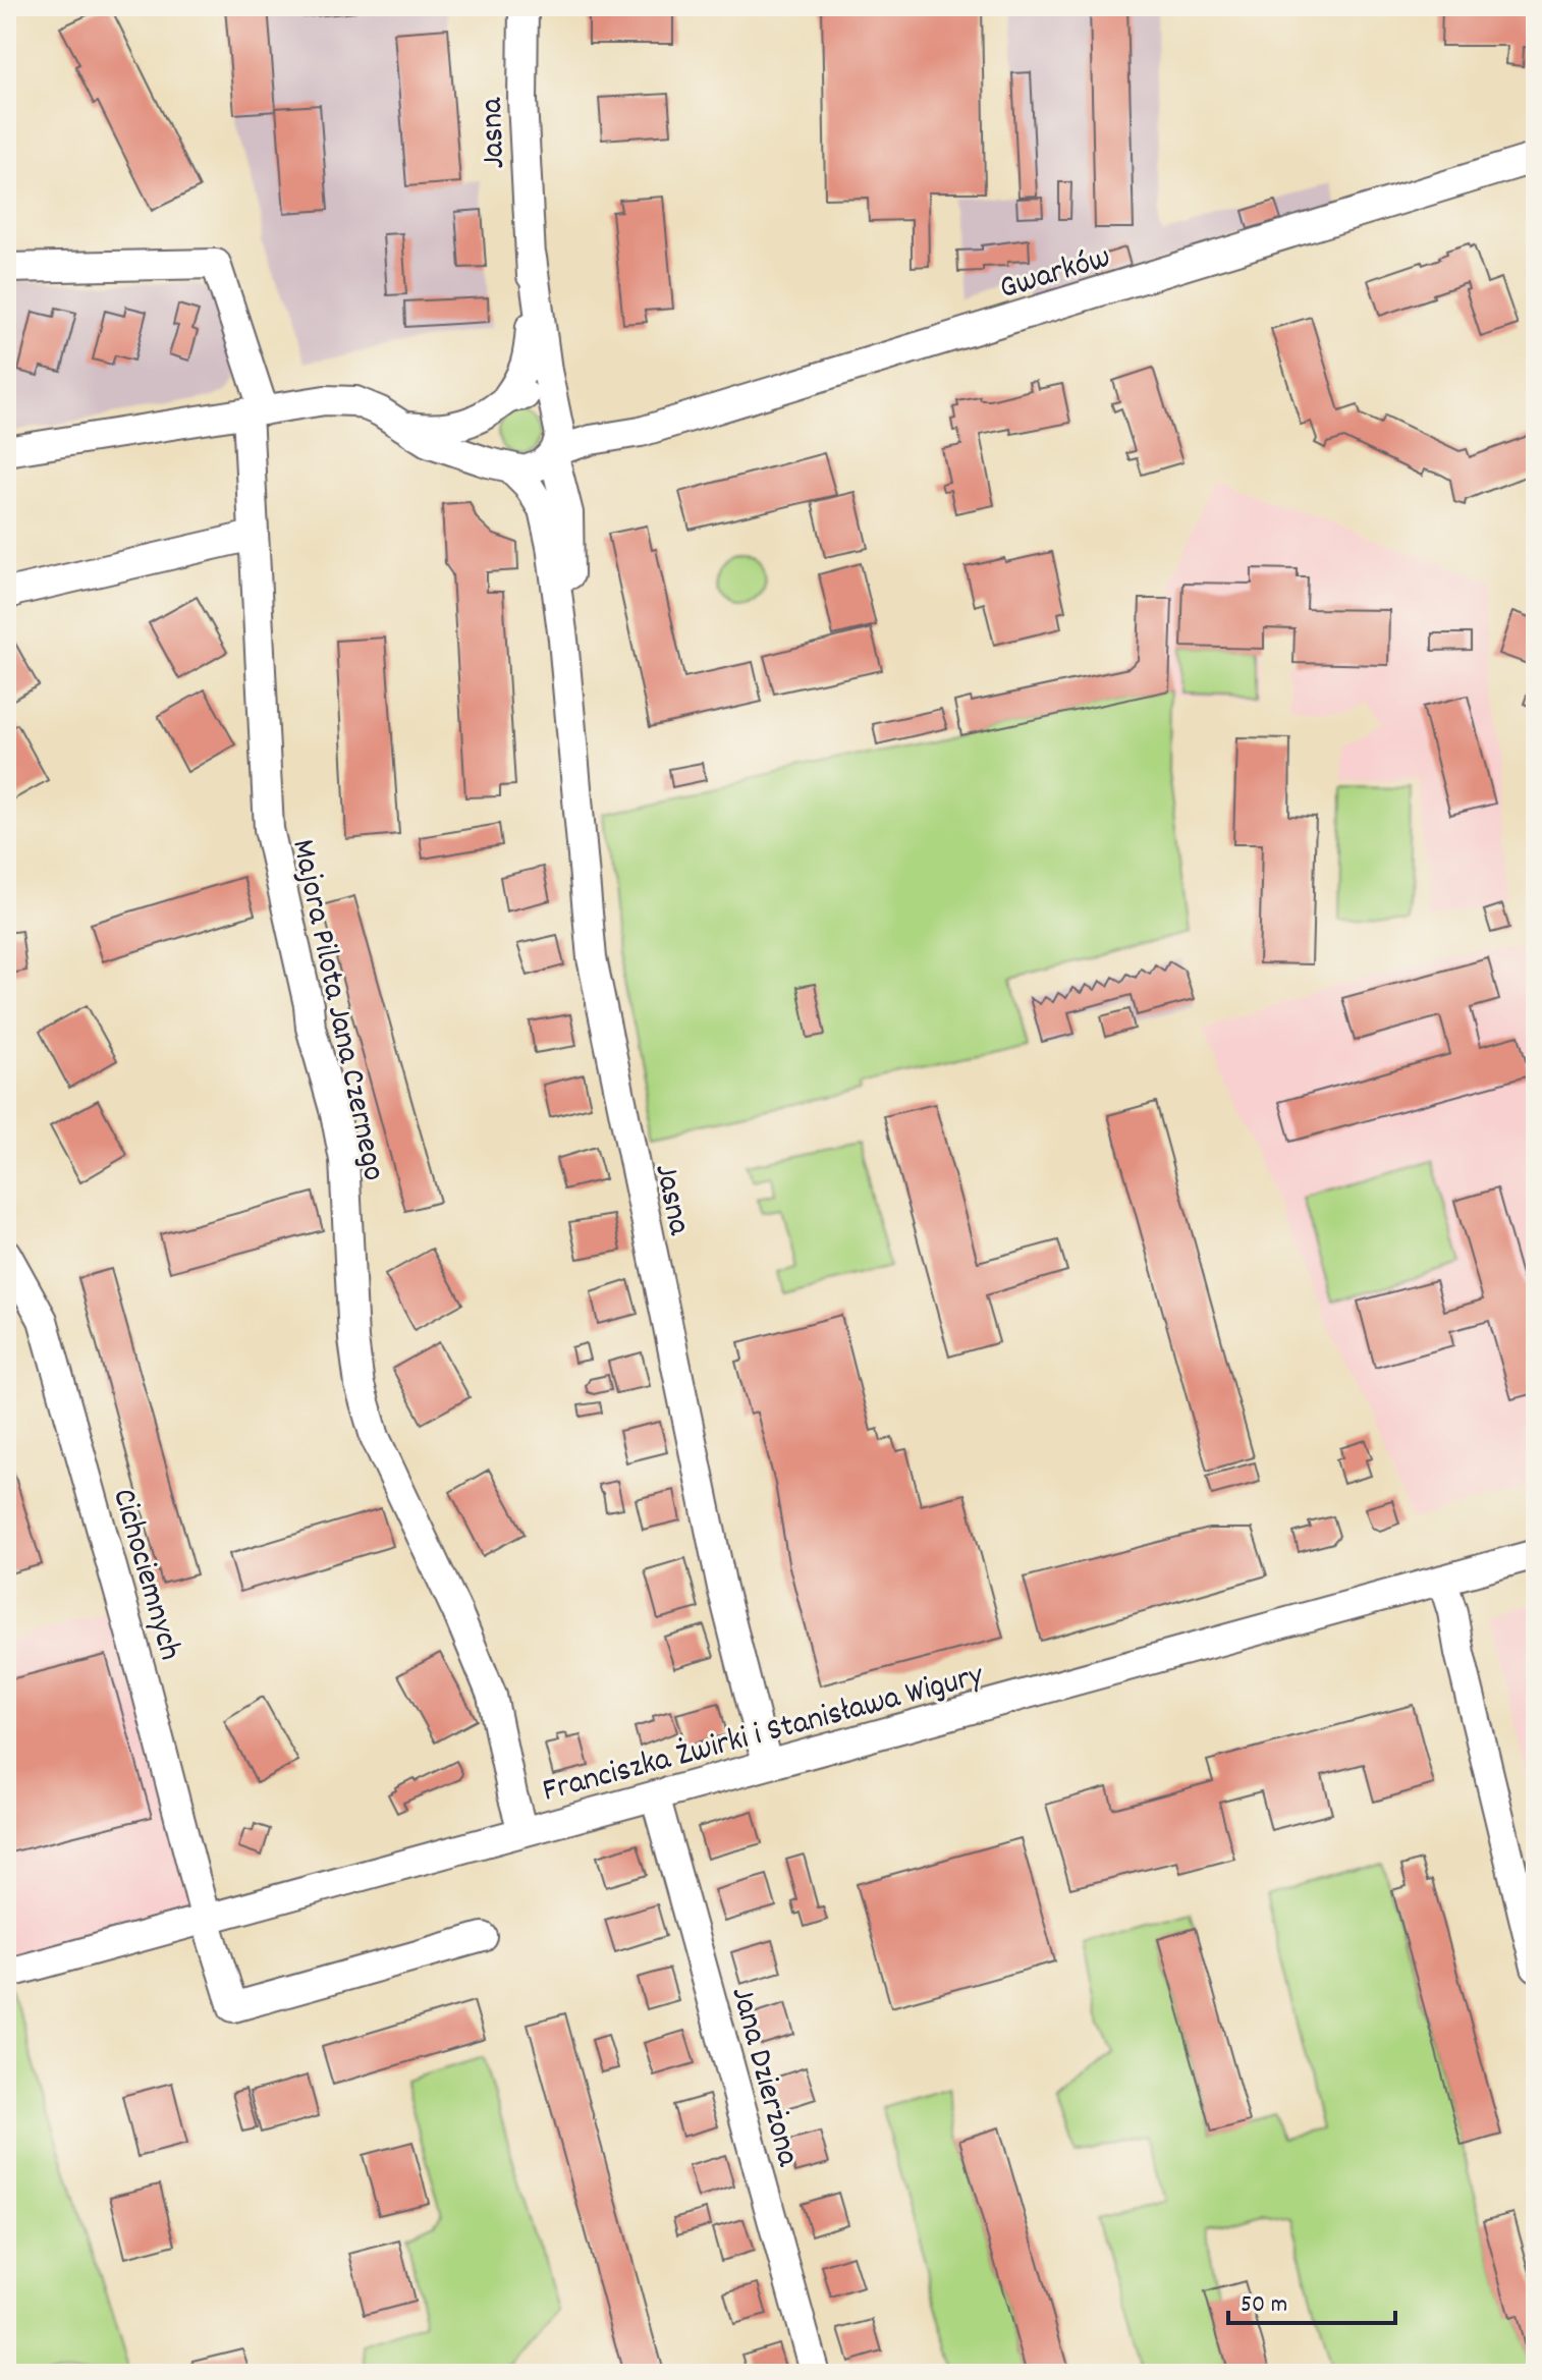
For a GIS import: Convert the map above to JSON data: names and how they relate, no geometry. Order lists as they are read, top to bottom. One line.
{"streets":{"street":["Jasna","Gwarków","Majora Pilota Jana Czernego","Cichociemnych","Franciszka Żwirki i Stanisława Wigury","Jana Dzierżona"]},"crossings":[["Jasna","Gwarków"],["Jasna","Franciszka Żwirki i Stanisława Wigury"],["Majora Pilota Jana Czernego","Franciszka Żwirki i Stanisława Wigury"],["Cichociemnych","Franciszka Żwirki i Stanisława Wigury"],["Franciszka Żwirki i Stanisława Wigury","Jana Dzierżona"]],"scale_bar":"50 m"}
